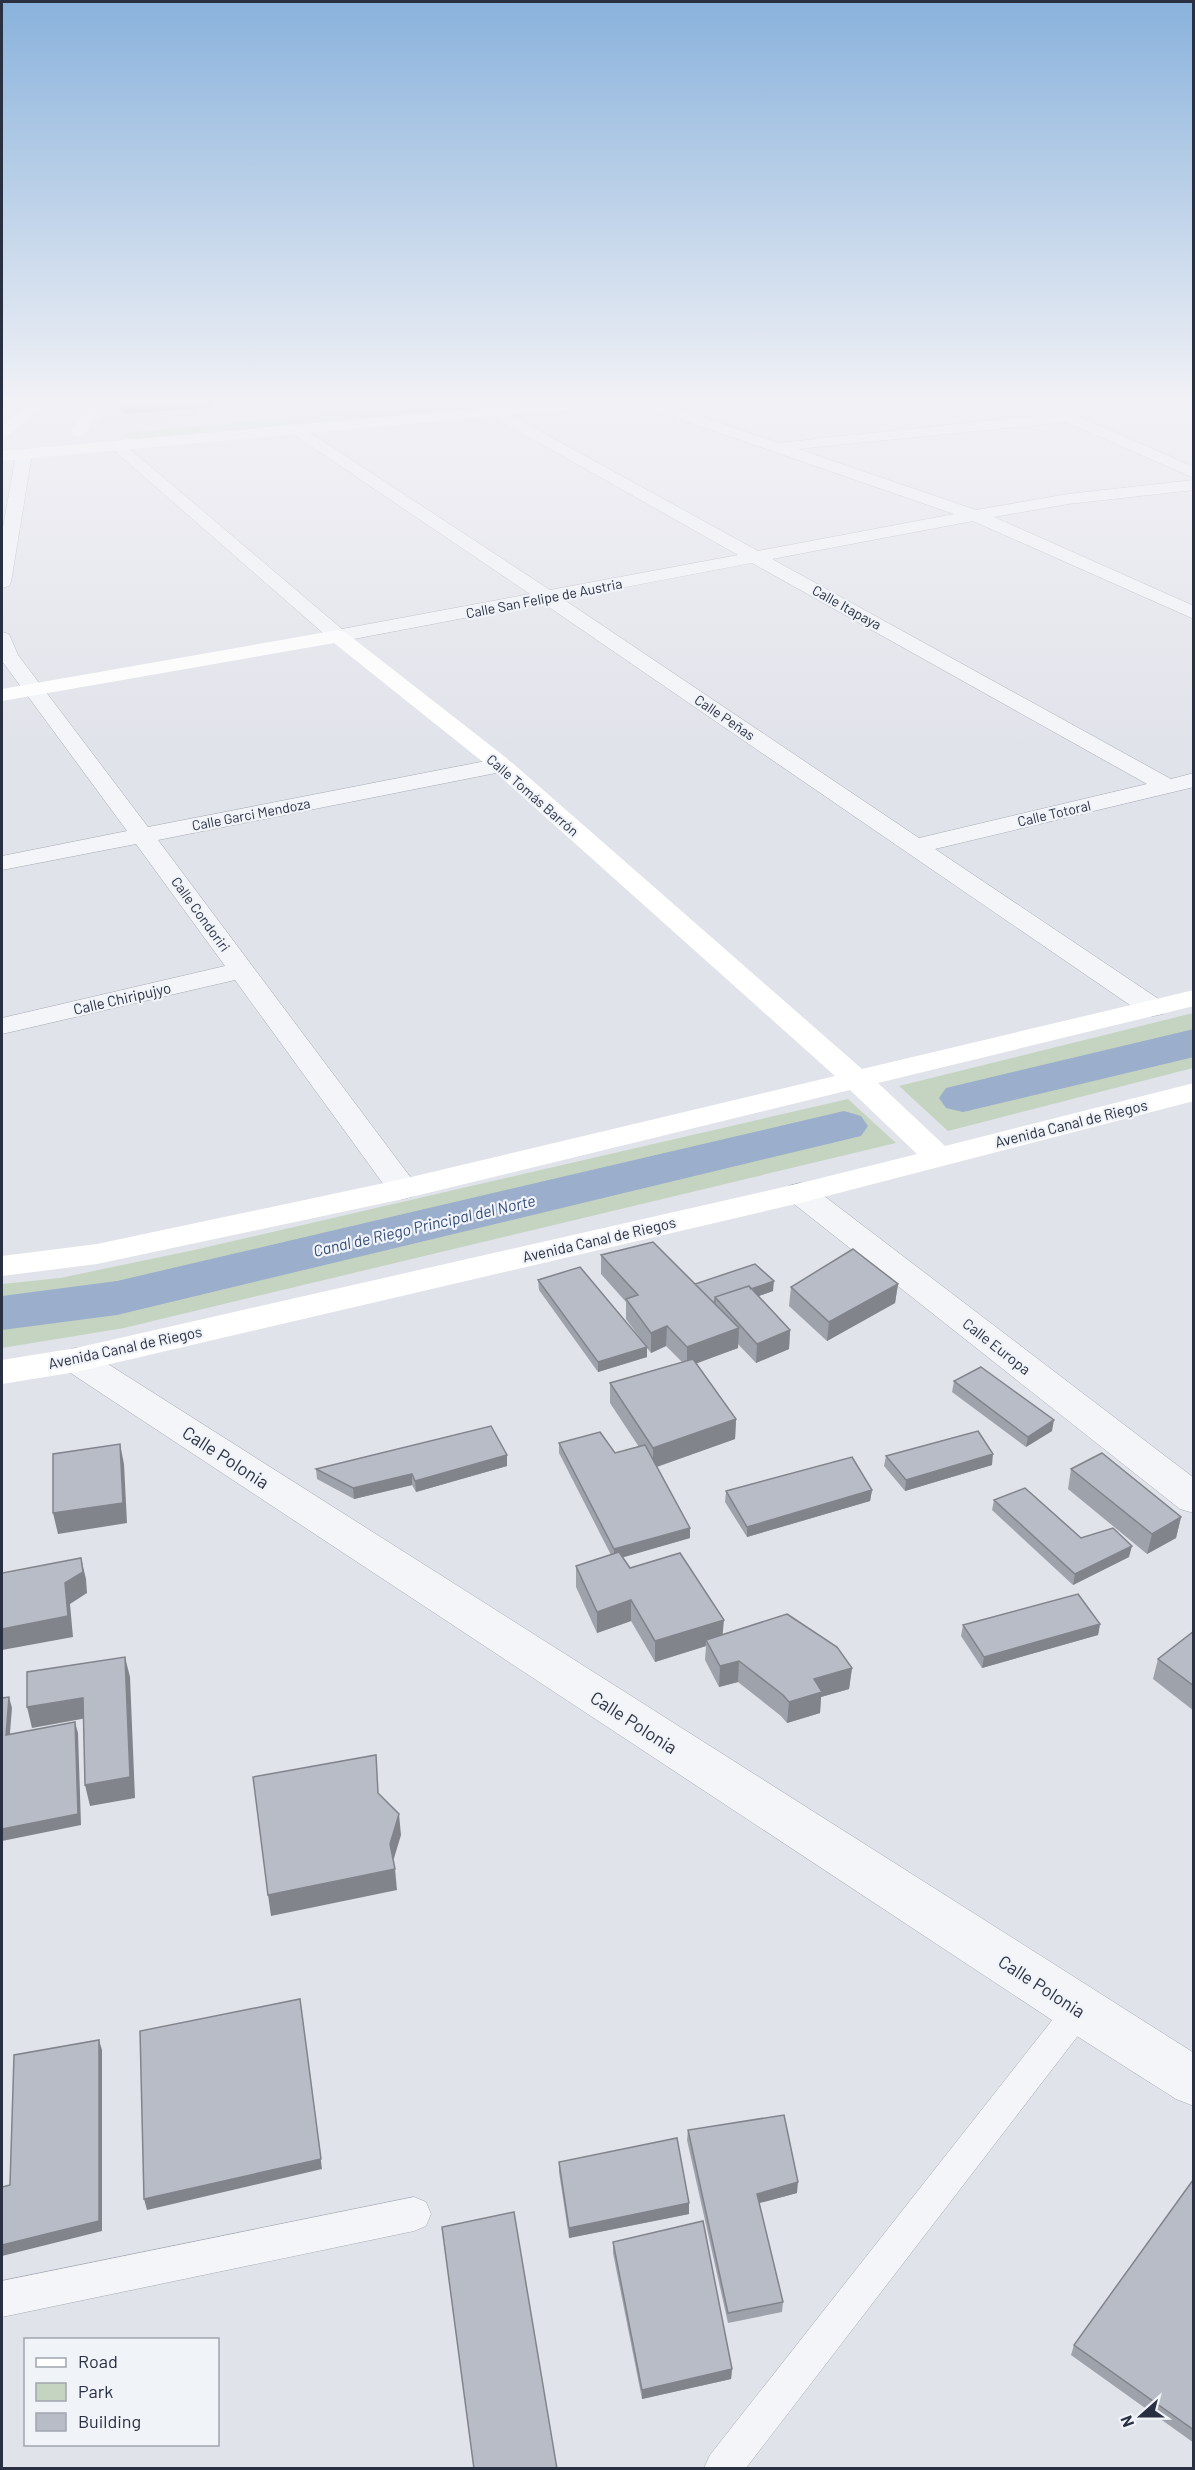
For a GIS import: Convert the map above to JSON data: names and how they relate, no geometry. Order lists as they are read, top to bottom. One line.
{"streets":{"street":["Calle San Felipe de Austria","Calle Itapaya","Calle Peñas","Calle Tomás Barrón","Calle Totoral","Calle Garci Mendoza","Calle Condoriri","Calle Chiripujyo","Avenida Canal de Riegos","Calle Europa","Calle Polonia"]},"crossings":[["Calle San Felipe de Austria","Calle Itapaya"],["Calle San Felipe de Austria","Calle Peñas"],["Calle San Felipe de Austria","Calle Tomás Barrón"],["Calle San Felipe de Austria","Calle Condoriri"],["Calle Itapaya","Calle Totoral"],["Calle Peñas","Calle Totoral"],["Calle Tomás Barrón","Calle Garci Mendoza"],["Calle Tomás Barrón","Avenida Canal de Riegos"],["Calle Garci Mendoza","Calle Condoriri"],["Calle Condoriri","Calle Chiripujyo"],["Avenida Canal de Riegos","Calle Europa"],["Avenida Canal de Riegos","Calle Polonia"]],"water":["Canal de Riego Principal del Norte"],"legend":["Road","Park","Building"],"north":"left"}
